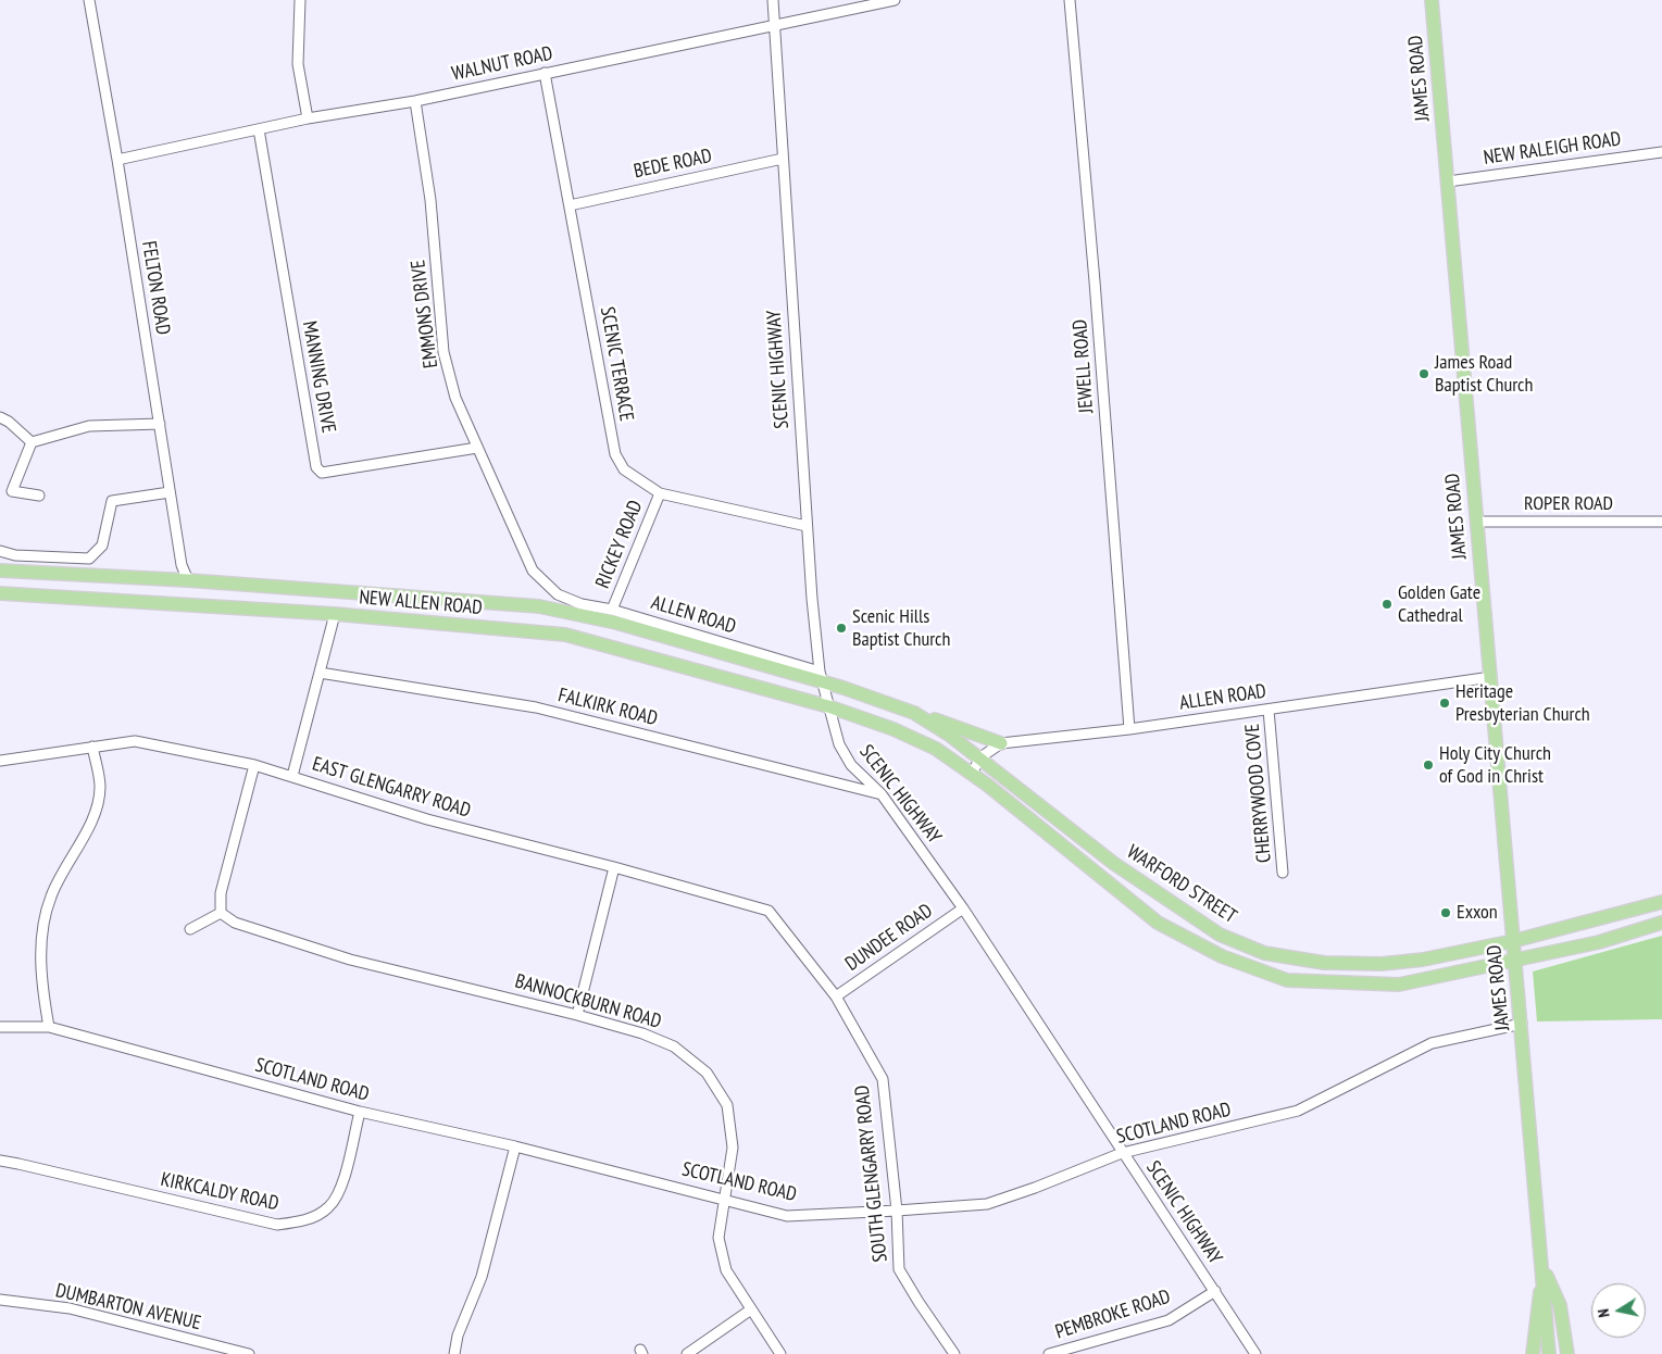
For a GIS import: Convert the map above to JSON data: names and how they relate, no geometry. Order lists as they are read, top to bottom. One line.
{"streets":{"main road":["JAMES ROAD","NEW ALLEN ROAD","WARFORD STREET"],"street":["WALNUT ROAD","NEW RALEIGH ROAD","BEDE ROAD","FELTON ROAD","EMMONS DRIVE","SCENIC TERRACE","JEWELL ROAD","SCENIC HIGHWAY","MANNING DRIVE","ROPER ROAD","RICKEY ROAD","ALLEN ROAD","FALKIRK ROAD","EAST GLENGARRY ROAD","CHERRYWOOD COVE","DUNDEE ROAD","BANNOCKBURN ROAD","SCOTLAND ROAD","SOUTH GLENGARRY ROAD","KIRKCALDY ROAD","DUMBARTON AVENUE","PEMBROKE ROAD"]},"crossings":[["WALNUT ROAD","FELTON ROAD"],["WALNUT ROAD","EMMONS DRIVE"],["WALNUT ROAD","SCENIC TERRACE"],["WALNUT ROAD","SCENIC HIGHWAY"],["WALNUT ROAD","MANNING DRIVE"],["JAMES ROAD","NEW RALEIGH ROAD"],["JAMES ROAD","ROPER ROAD"],["JAMES ROAD","ALLEN ROAD"],["JAMES ROAD","WARFORD STREET"],["JAMES ROAD","SCOTLAND ROAD"],["BEDE ROAD","SCENIC TERRACE"],["BEDE ROAD","SCENIC HIGHWAY"],["FELTON ROAD","NEW ALLEN ROAD"],["EMMONS DRIVE","MANNING DRIVE"],["EMMONS DRIVE","ALLEN ROAD"],["SCENIC TERRACE","SCENIC HIGHWAY"],["SCENIC TERRACE","RICKEY ROAD"],["JEWELL ROAD","ALLEN ROAD"],["SCENIC HIGHWAY","NEW ALLEN ROAD"],["SCENIC HIGHWAY","ALLEN ROAD"],["SCENIC HIGHWAY","FALKIRK ROAD"],["SCENIC HIGHWAY","WARFORD STREET"],["SCENIC HIGHWAY","DUNDEE ROAD"],["SCENIC HIGHWAY","SCOTLAND ROAD"],["SCENIC HIGHWAY","PEMBROKE ROAD"],["RICKEY ROAD","ALLEN ROAD"],["NEW ALLEN ROAD","ALLEN ROAD"],["NEW ALLEN ROAD","WARFORD STREET"],["ALLEN ROAD","CHERRYWOOD COVE"],["ALLEN ROAD","WARFORD STREET"],["EAST GLENGARRY ROAD","SOUTH GLENGARRY ROAD"],["DUNDEE ROAD","SOUTH GLENGARRY ROAD"],["BANNOCKBURN ROAD","SCOTLAND ROAD"],["SCOTLAND ROAD","SOUTH GLENGARRY ROAD"],["SCOTLAND ROAD","KIRKCALDY ROAD"]],"places":["James Road Baptist Church","Golden Gate Cathedral","Scenic Hills Baptist Church","Heritage Presbyterian Church","Holy City Church of God in Christ","Exxon"],"north":"left"}
